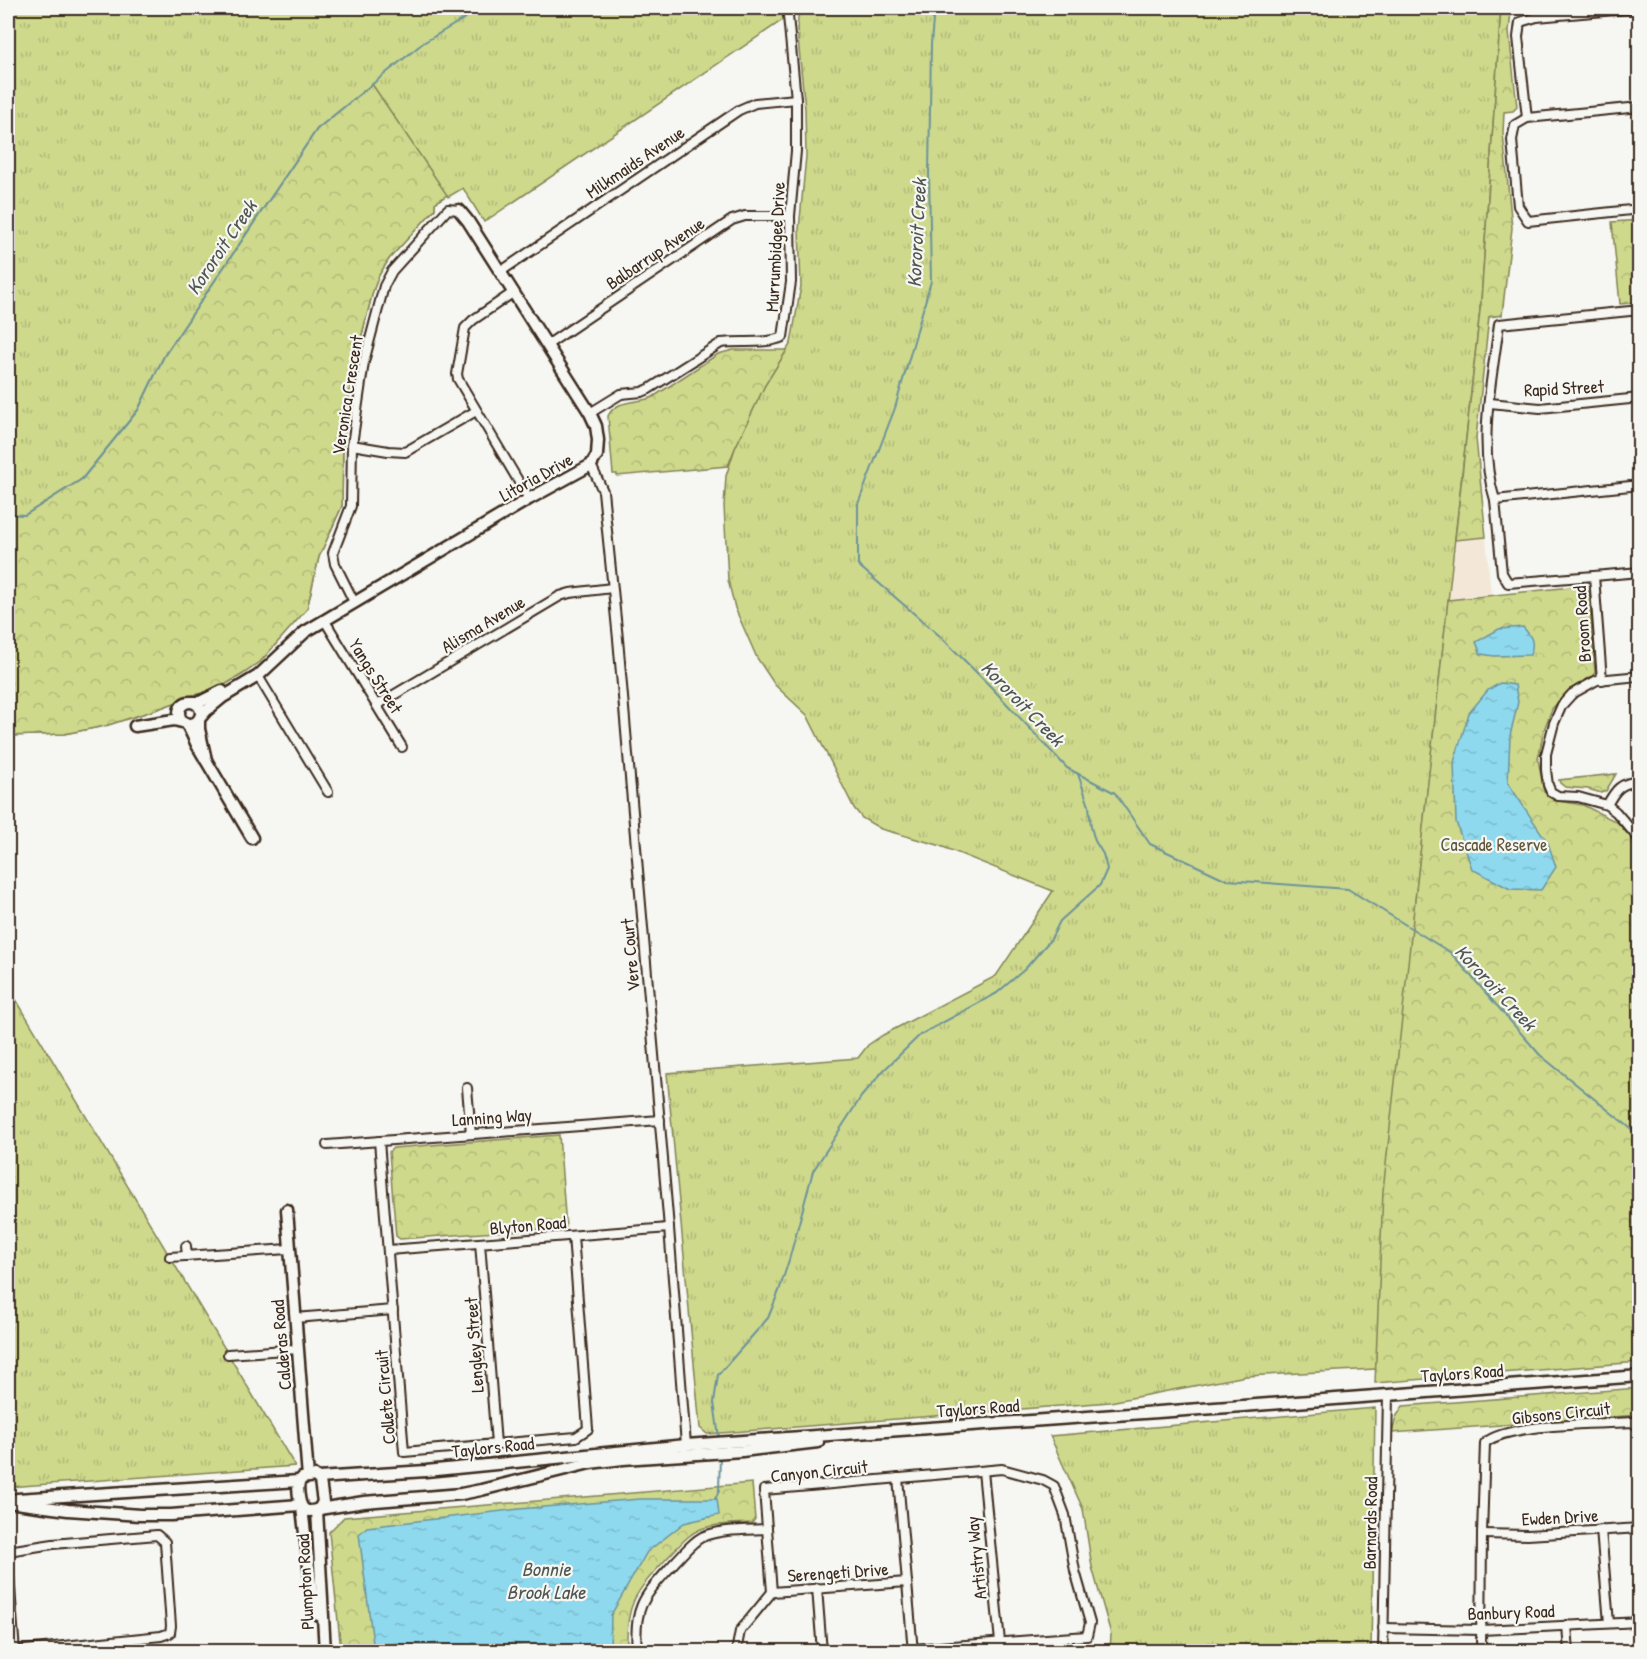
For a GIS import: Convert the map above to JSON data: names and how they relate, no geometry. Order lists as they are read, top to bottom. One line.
{"streets":{"street":["Milkmaids Avenue","Murrumbidgee Drive","Balbarrup Avenue","Rapid Street","Veronica Crescent","Litoria Drive","Alisma Avenue","Broom Road","Yangs Street","Vere Court","Lanning Way","Blyton Road","Calderas Road","Lengley Street","Taylors Road","Collete Circuit","Gibsons Circuit","Canyon Circuit","Ewden Drive","Barnards Road","Artistry Way","Serengeti Drive","Plumpton Road","Banbury Road"]},"crossings":[["Milkmaids Avenue","Murrumbidgee Drive"],["Milkmaids Avenue","Litoria Drive"],["Murrumbidgee Drive","Balbarrup Avenue"],["Murrumbidgee Drive","Litoria Drive"],["Balbarrup Avenue","Litoria Drive"],["Veronica Crescent","Litoria Drive"],["Litoria Drive","Yangs Street"],["Litoria Drive","Vere Court"],["Alisma Avenue","Yangs Street"],["Alisma Avenue","Vere Court"],["Vere Court","Lanning Way"],["Vere Court","Blyton Road"],["Vere Court","Taylors Road"],["Lanning Way","Collete Circuit"],["Blyton Road","Lengley Street"],["Blyton Road","Collete Circuit"],["Calderas Road","Taylors Road"],["Calderas Road","Plumpton Road"],["Lengley Street","Collete Circuit"],["Taylors Road","Barnards Road"],["Taylors Road","Plumpton Road"],["Gibsons Circuit","Ewden Drive"],["Canyon Circuit","Artistry Way"],["Canyon Circuit","Serengeti Drive"],["Barnards Road","Banbury Road"]],"water":["Kororoit Creek","Bonnie Brook Lake"],"parks":["Cascade Reserve"]}
